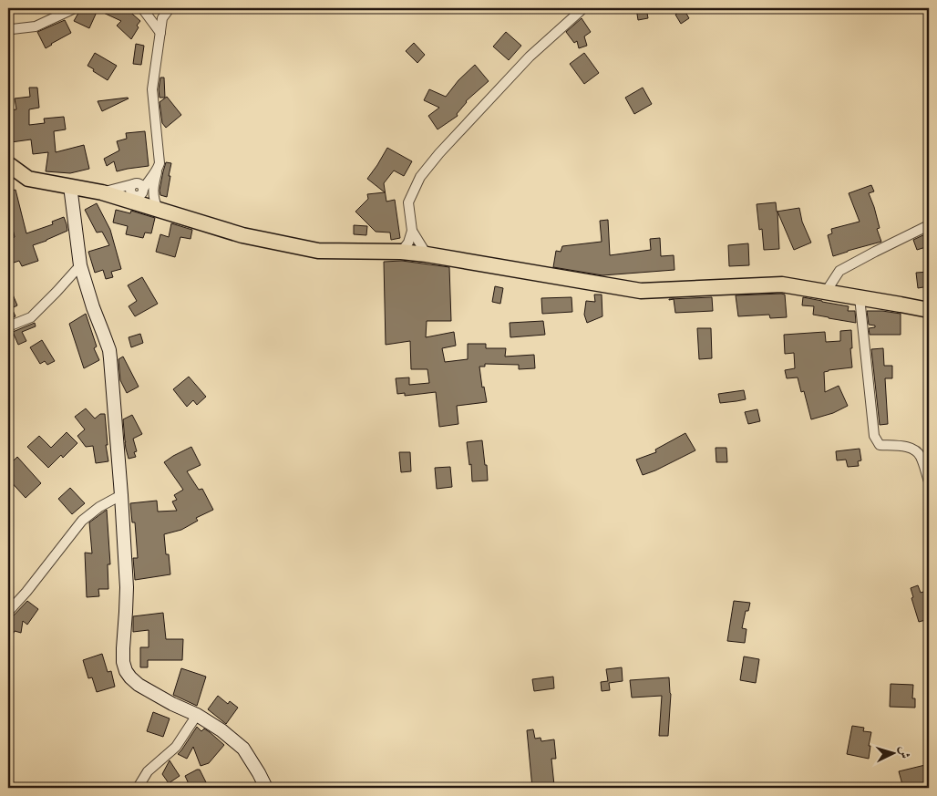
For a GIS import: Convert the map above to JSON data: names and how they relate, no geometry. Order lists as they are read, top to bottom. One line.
{"north":"right"}
